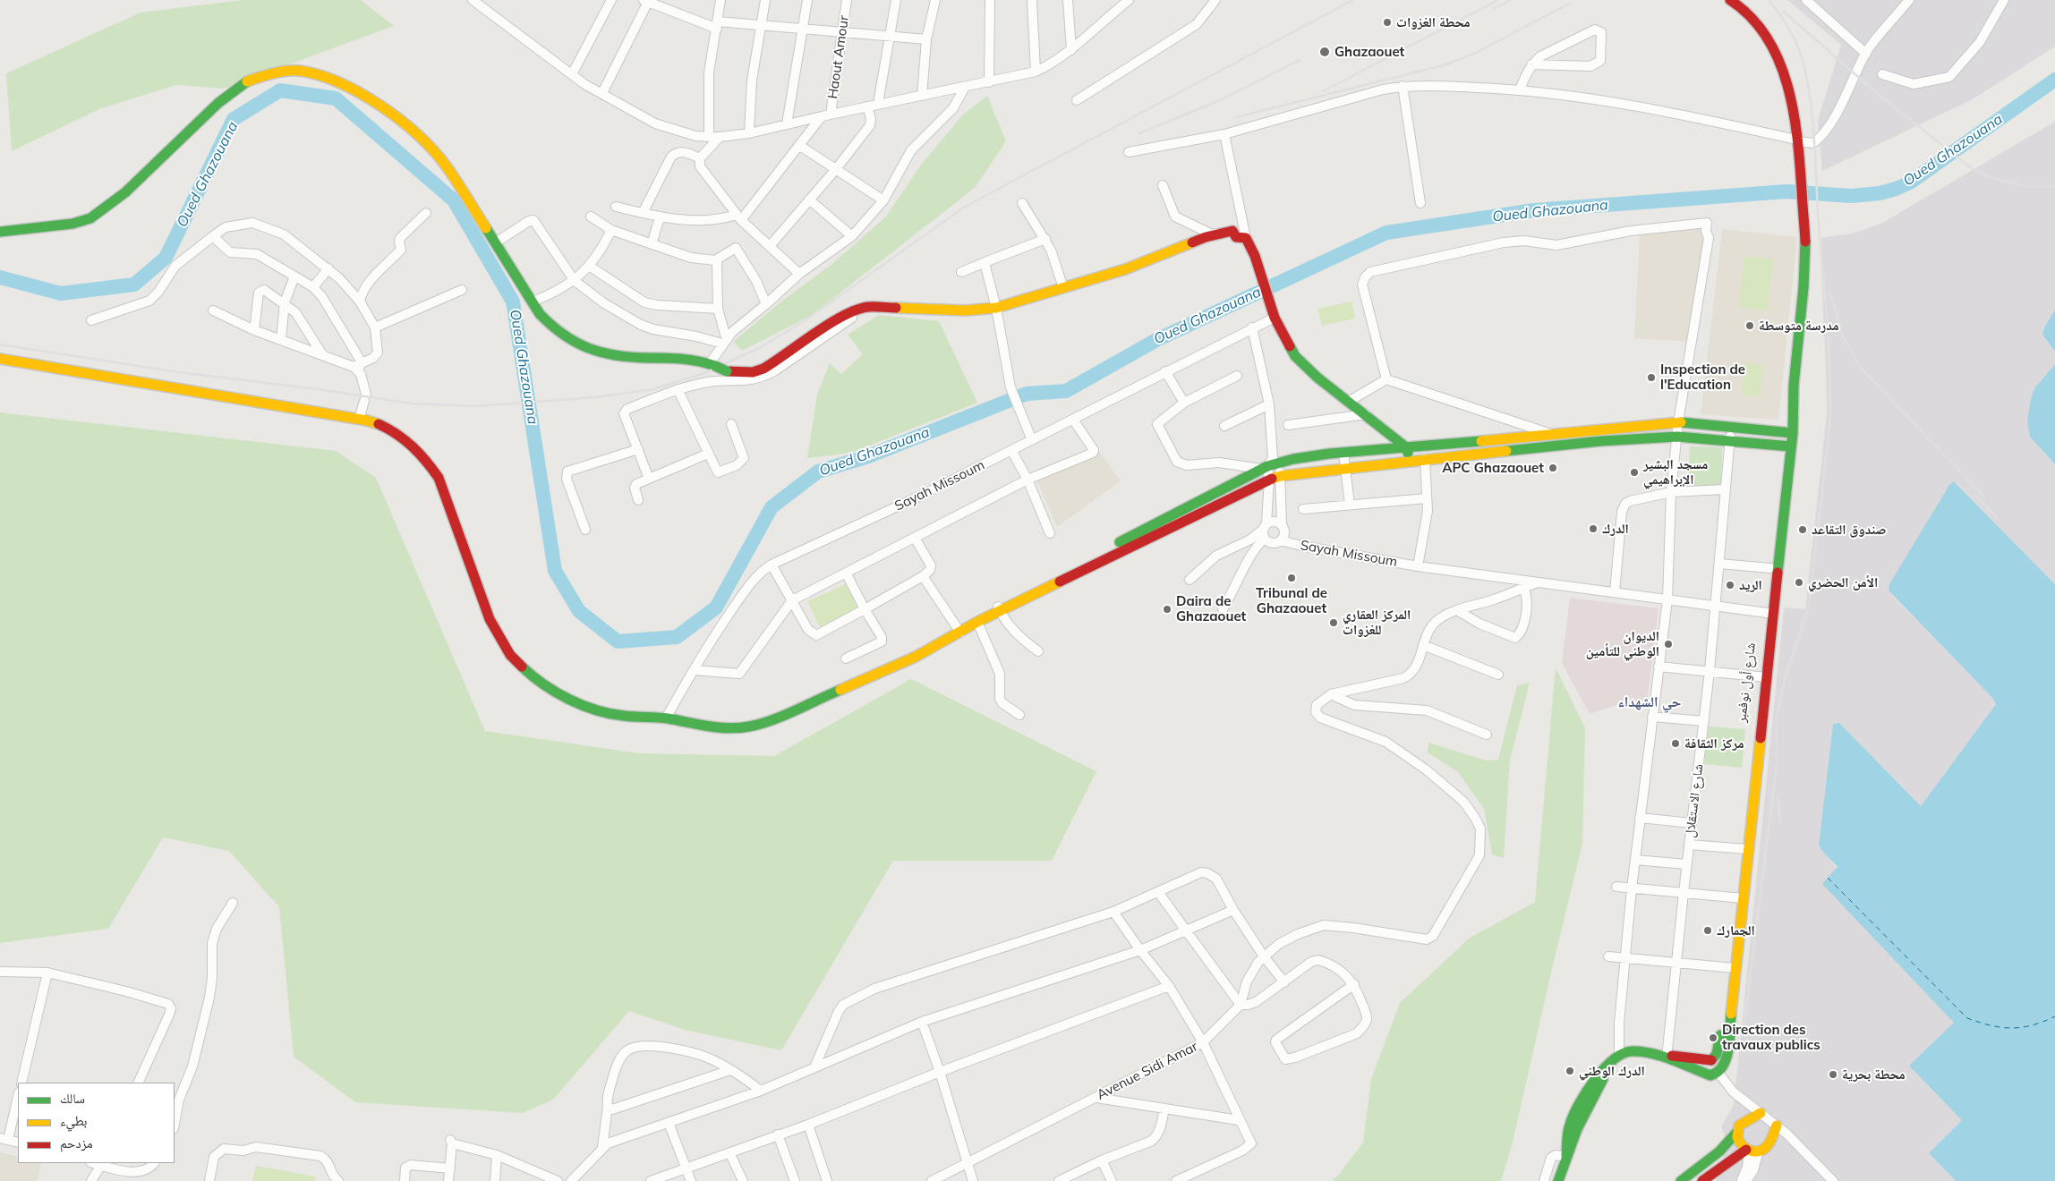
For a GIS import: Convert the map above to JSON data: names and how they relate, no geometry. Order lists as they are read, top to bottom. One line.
{"streets":{"main road":["شارع أول نوفمبر"],"street":["Haout Amour","Sayah Missoum","شارع الاستقلال","Avenue Sidi Amar"]},"crossings":[["Sayah Missoum","شارع أول نوفمبر"],["Sayah Missoum","شارع الاستقلال"]],"districts":["حي الشهداء"],"water":["Oued Ghazouana"],"places":["محطة الغزوات","Ghazaouet","مدرسة متوسطة","Inspection de l'Education","APC Ghazaouet","مسجد البشير الإبراهيمي","الدرك","صندوق التقاعد","Tribunal de Ghazaouet","الأمن الحضري","الريد","Daira de Ghazaouet","المركز العقاري للغزوات","الديوان الوطني للتأمين","مركز الثقافة","الجمارك","Direction des travaux publics","الدرك الوطني","محطة بحرية"],"legend":["سالك","بطيء","مزدحم"]}
